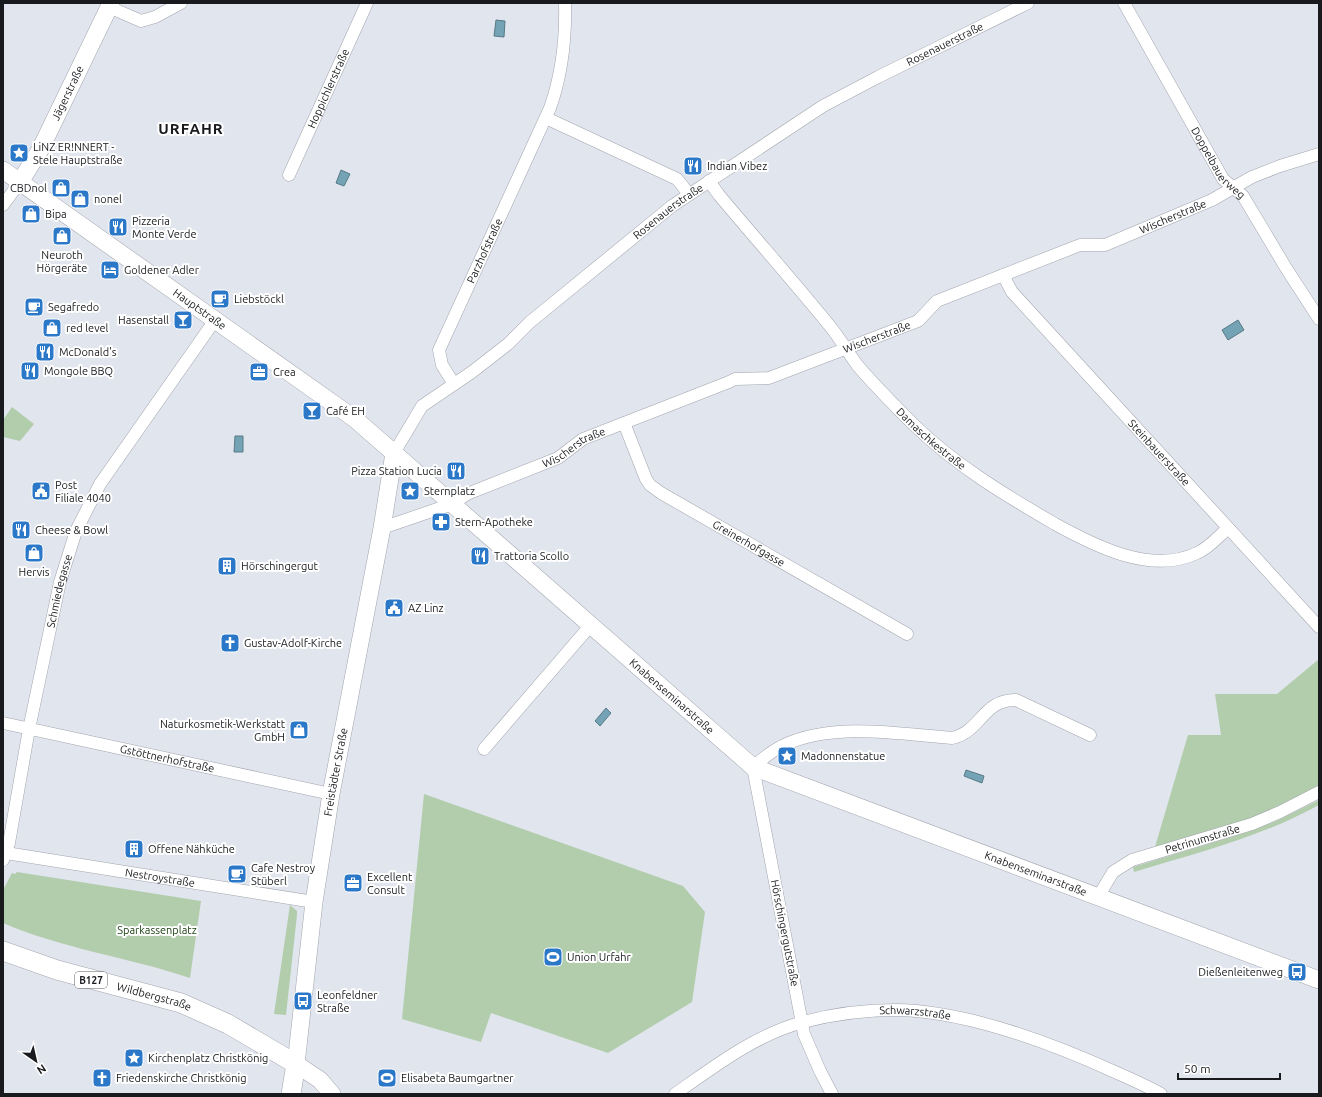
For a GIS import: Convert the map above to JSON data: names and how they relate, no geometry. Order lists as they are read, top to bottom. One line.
{"streets":{"main road":["Freistädter Straße","B127","Wildbergstraße"],"street":["Rosenauerstraße","Hoppichlerstraße","Jägerstraße","Doppelbauerweg","Wischerstraße","Parzhofstraße","Hauptstraße","Damaschkestraße","Steinbauerstraße","Greinerhofgasse","Schmiedegasse","Knabenseminarstraße","Gstöttnerhofstraße","Petrinumstraße","Nestroystraße","Hörschingergutstraße","Schwarzstraße"]},"crossings":[["Rosenauerstraße","Parzhofstraße"],["Rosenauerstraße","Hauptstraße"],["Rosenauerstraße","Damaschkestraße"],["Rosenauerstraße","Knabenseminarstraße"],["Rosenauerstraße","Freistädter Straße"],["Jägerstraße","Hauptstraße"],["Doppelbauerweg","Wischerstraße"],["Wischerstraße","Damaschkestraße"],["Wischerstraße","Steinbauerstraße"],["Wischerstraße","Greinerhofgasse"],["Wischerstraße","Knabenseminarstraße"],["Hauptstraße","Schmiedegasse"],["Hauptstraße","Knabenseminarstraße"],["Hauptstraße","Freistädter Straße"],["Damaschkestraße","Steinbauerstraße"],["Schmiedegasse","Gstöttnerhofstraße"],["Schmiedegasse","Nestroystraße"],["Knabenseminarstraße","Freistädter Straße"],["Knabenseminarstraße","Petrinumstraße"],["Knabenseminarstraße","Hörschingergutstraße"],["Gstöttnerhofstraße","Freistädter Straße"],["Freistädter Straße","Nestroystraße"],["Freistädter Straße","Wildbergstraße"],["Hörschingergutstraße","Schwarzstraße"]],"districts":["URFAHR"],"parks":["Sparkassenplatz"],"places":{"place":["LiNZ ER!NNERT - Stele Hauptstraße","Sternplatz","Madonnenstatue","Kirchenplatz Christkönig"],"restaurant":["Indian Vibez","Pizzeria Monte Verde","McDonald's","Mongole BBQ","Pizza Station Lucia","Cheese & Bowl","Trattoria Scollo"],"shop":["CBDnol","nonel","Bipa","Neuroth Hörgeräte","red level","Hervis","Naturkosmetik-Werkstatt GmbH"],"hotel":["Goldener Adler"],"cafe":["Liebstöckl","Segafredo","Cafe Nestroy Stüberl"],"bar":["Hasenstall","Café EH"],"office":["Crea","Excellent Consult"],"public building":["Post Filiale 4040","AZ Linz"],"pharmacy":["Stern-Apotheke"],"building":["Hörschingergut","Offene Nähküche"],"church":["Gustav-Adolf-Kirche","Friedenskirche Christkönig"],"sports":["Union Urfahr","Elisabeta Baumgartner"],"bus stop":["Dießenleitenweg","Leonfeldner Straße"]},"scale_bar":"50 m","north":"bottom right"}
